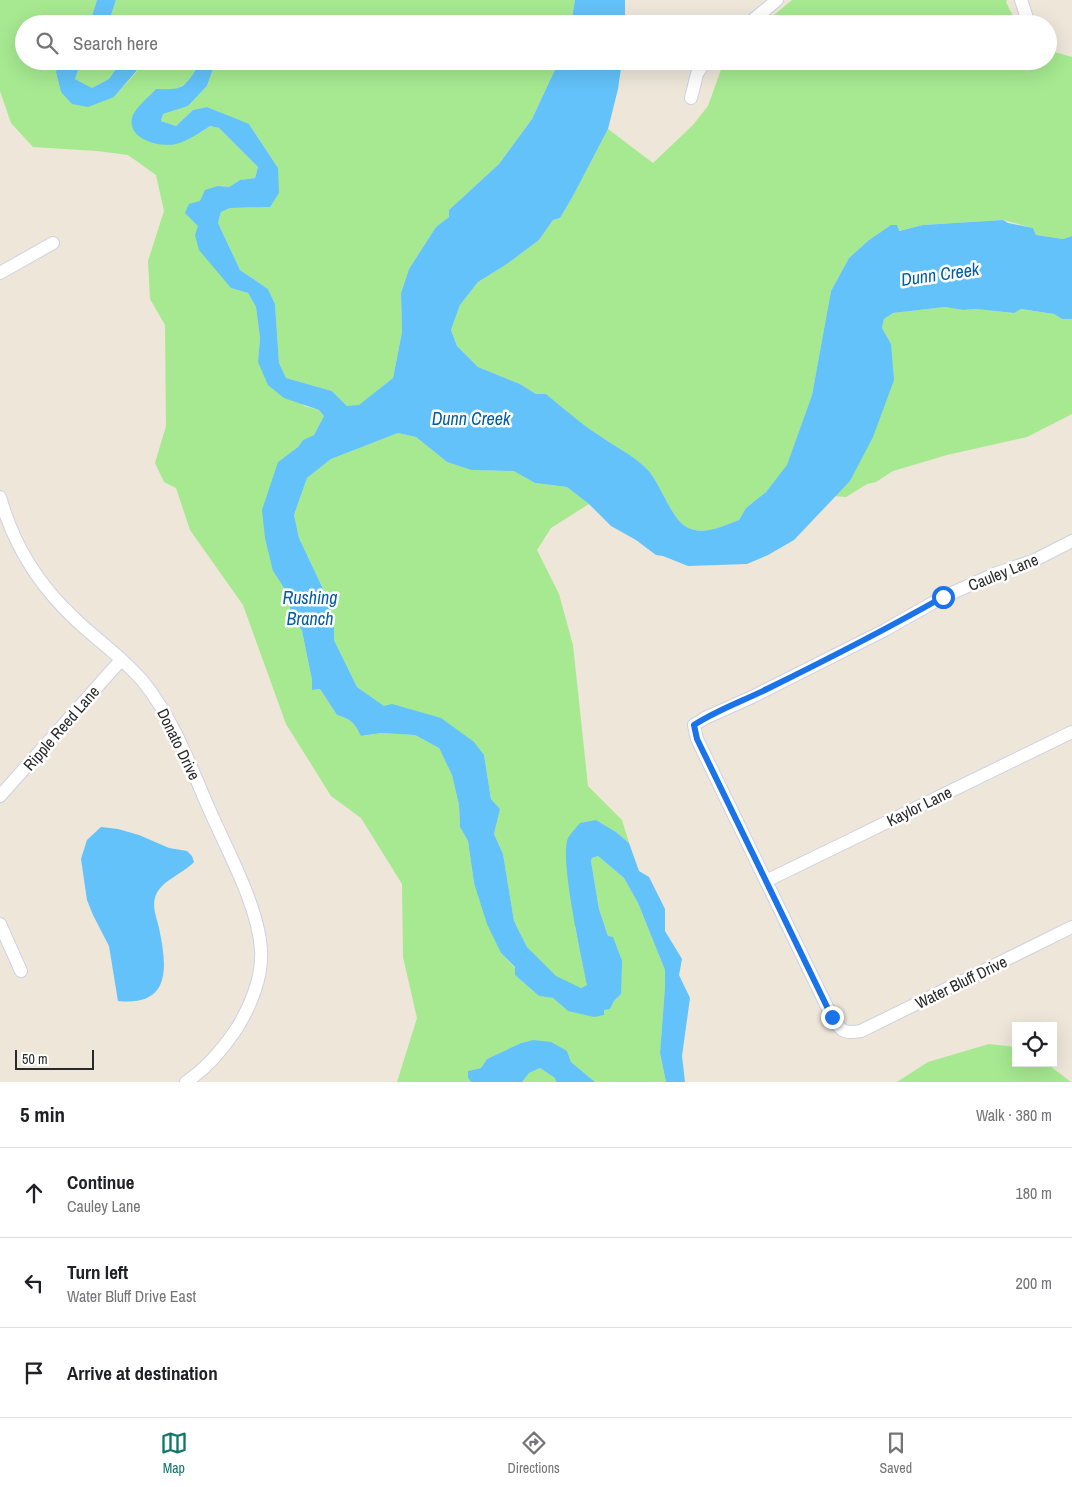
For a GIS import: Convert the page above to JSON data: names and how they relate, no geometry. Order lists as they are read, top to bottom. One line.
{"streets":{"street":["Cauley Lane","Ripple Reed Lane","Donato Drive","Kaylor Lane","Water Bluff Drive"]},"crossings":[["Cauley Lane","Kaylor Lane"],["Cauley Lane","Water Bluff Drive"],["Ripple Reed Lane","Donato Drive"],["Kaylor Lane","Water Bluff Drive"]],"water":["Dunn Creek","Rushing Branch"],"scale_bar":"50 m","page":{"search":"Search here","scale":"50 m","heading":["5 min","Walk · 380 m"],"list":[["Continue","Cauley Lane","180 m"],["Turn left","Water Bluff Drive East","200 m"],"Arrive at destination"],"nav":["Map","Directions","Saved"]}}
